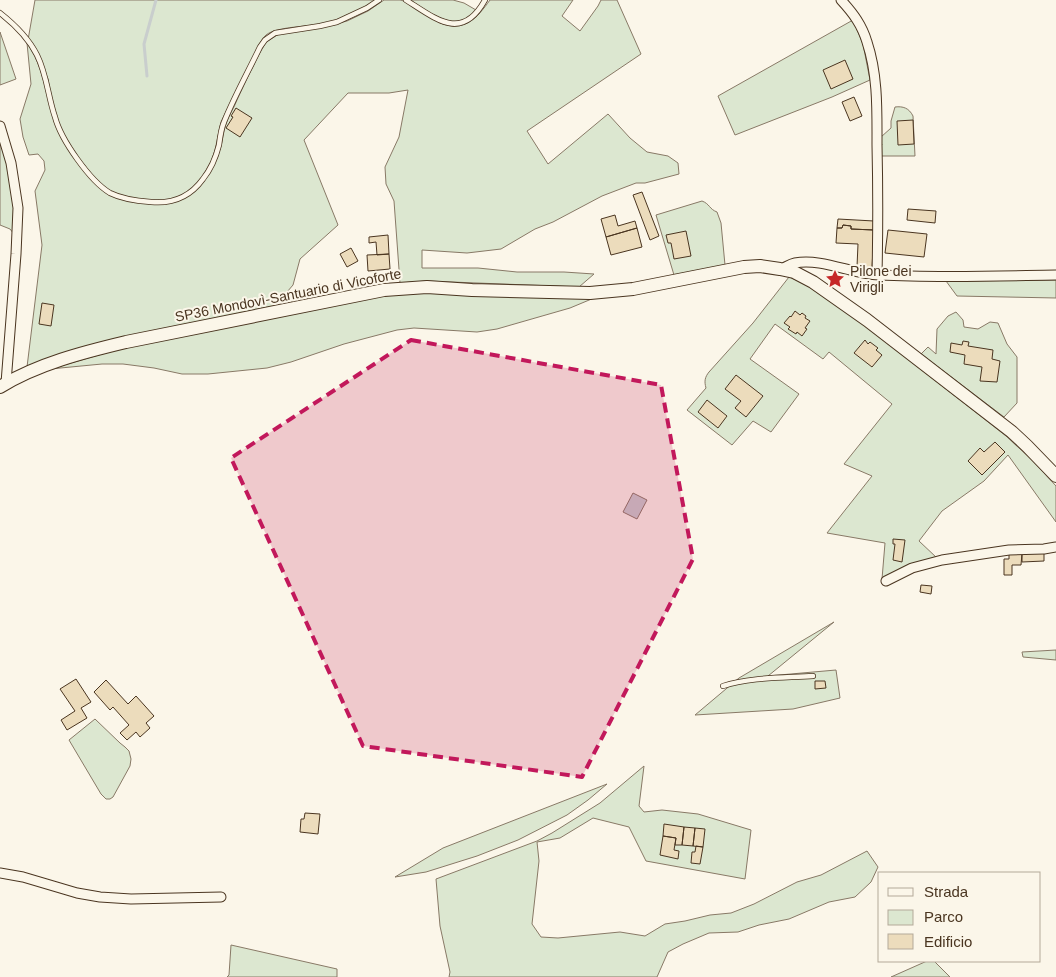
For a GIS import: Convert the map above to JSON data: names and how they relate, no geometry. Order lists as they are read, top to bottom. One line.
{"streets":{"main road":["SP36 Mondovì-Santuario di Vicoforte"]},"places":{"place":["Pilone dei Virigli"]},"legend":["Strada","Parco","Edificio"]}
